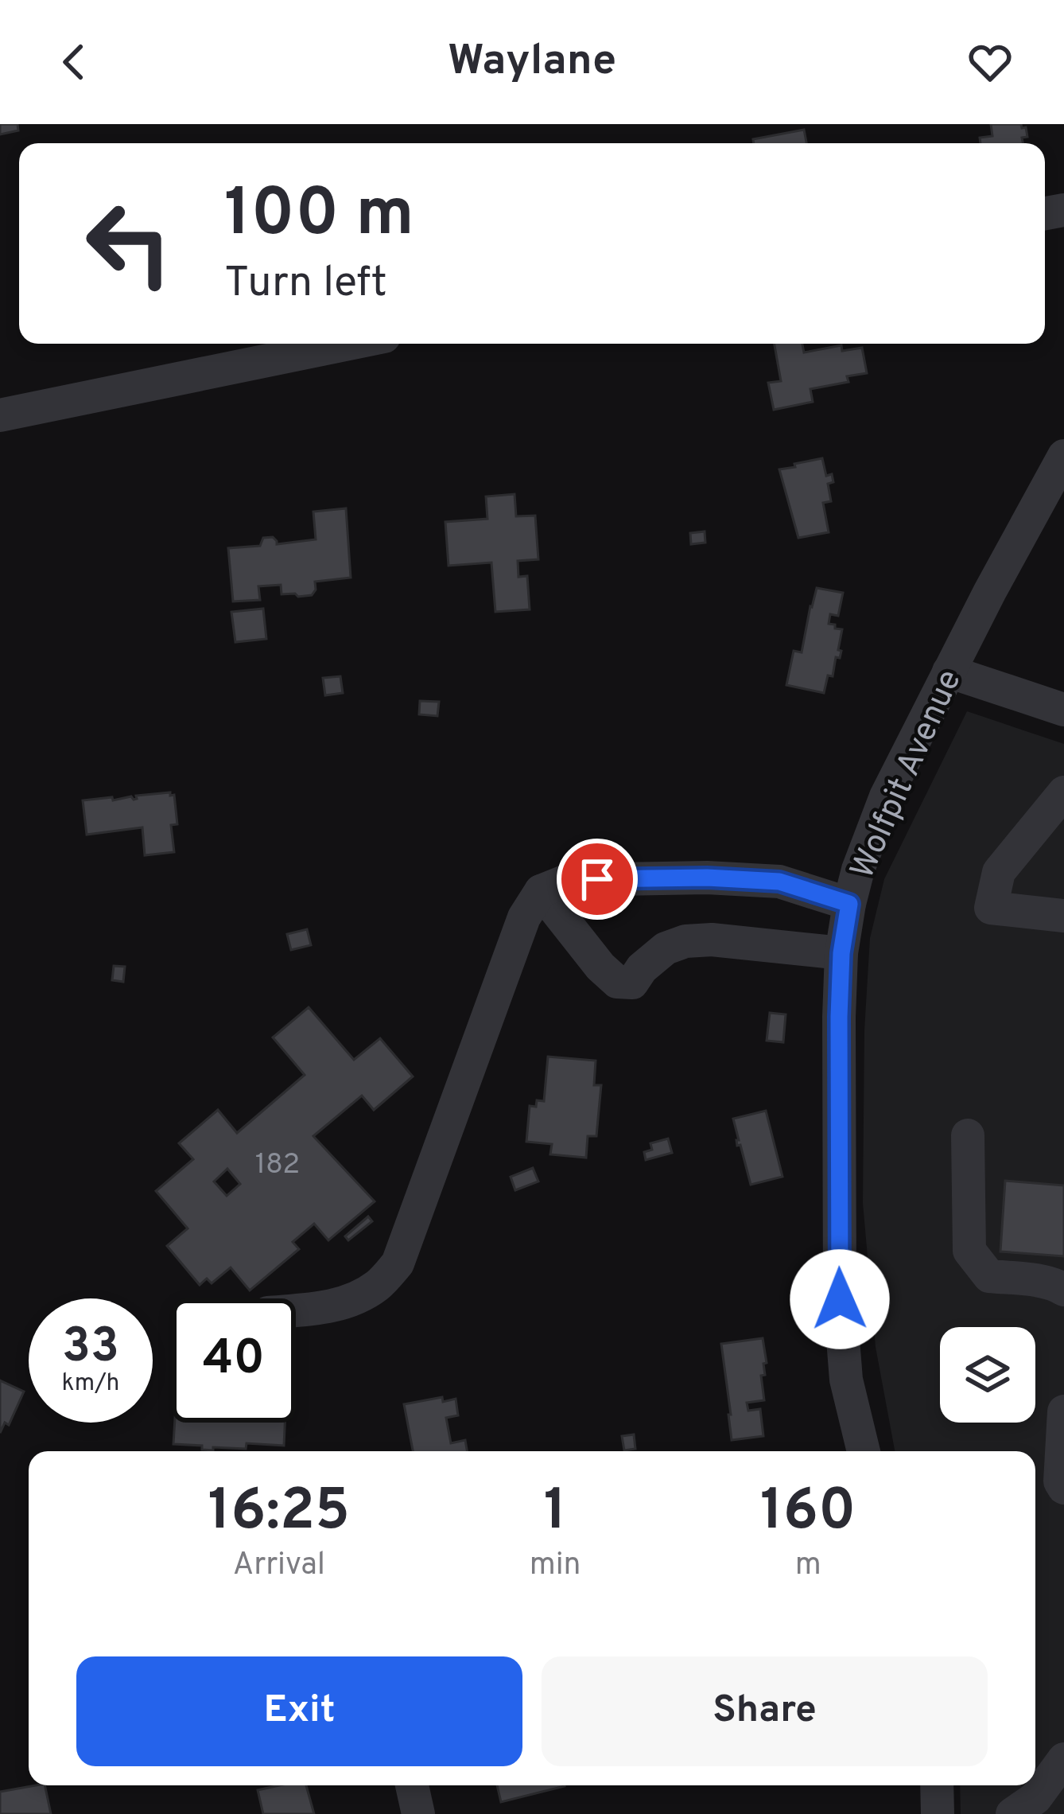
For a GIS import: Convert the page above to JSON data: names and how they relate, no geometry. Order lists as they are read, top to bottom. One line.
{"streets":{"street":["Wolfpit Avenue"]},"house_numbers":["182"],"page":{"header":"Waylane","turn":["100 m","Turn left"],"speed":"33 km/h","limit":"40","eta":["16:25","Arrival","1","min","160","m"],"buttons":["Exit","Share"]}}
